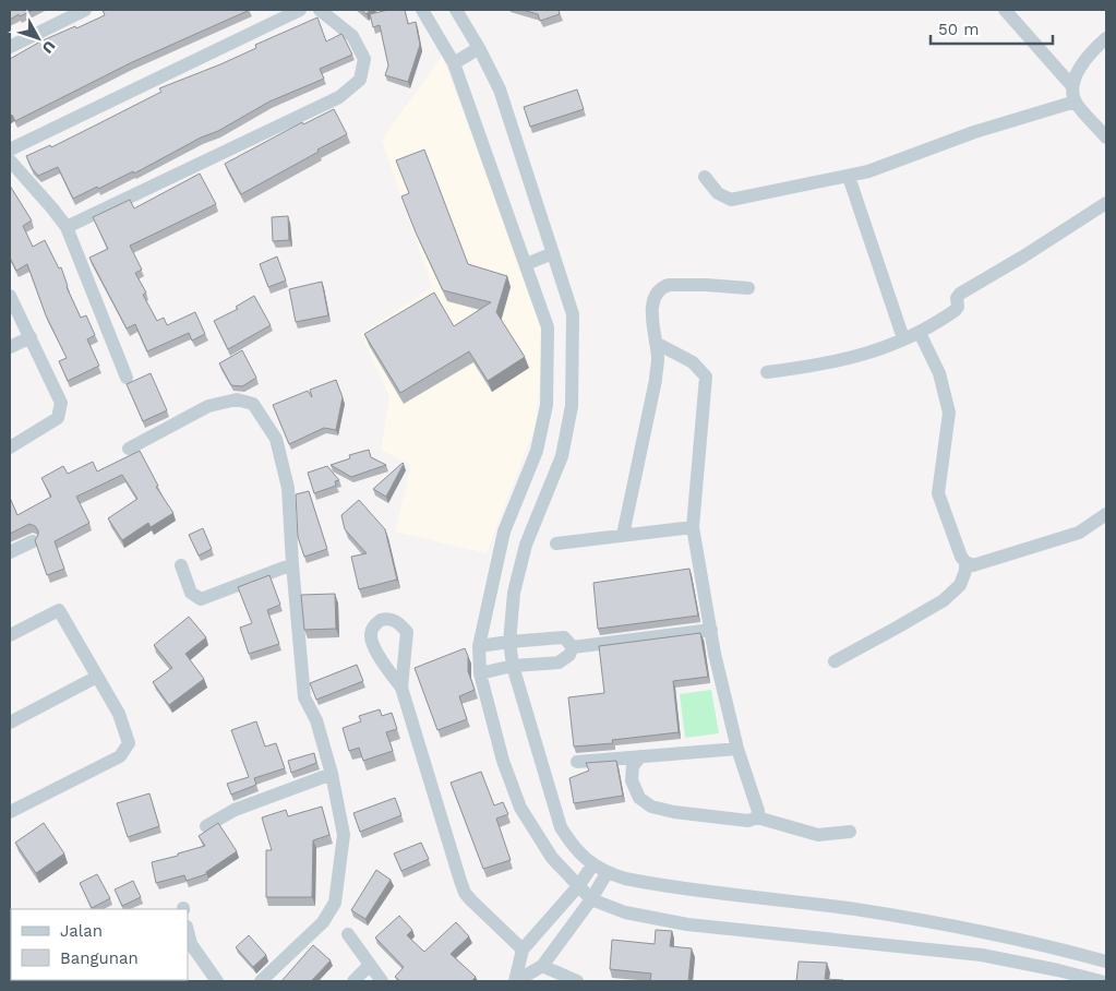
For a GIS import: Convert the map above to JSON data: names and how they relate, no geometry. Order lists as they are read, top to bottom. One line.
{"legend":["Jalan","Bangunan"],"scale_bar":"50 m","north":"bottom right"}
